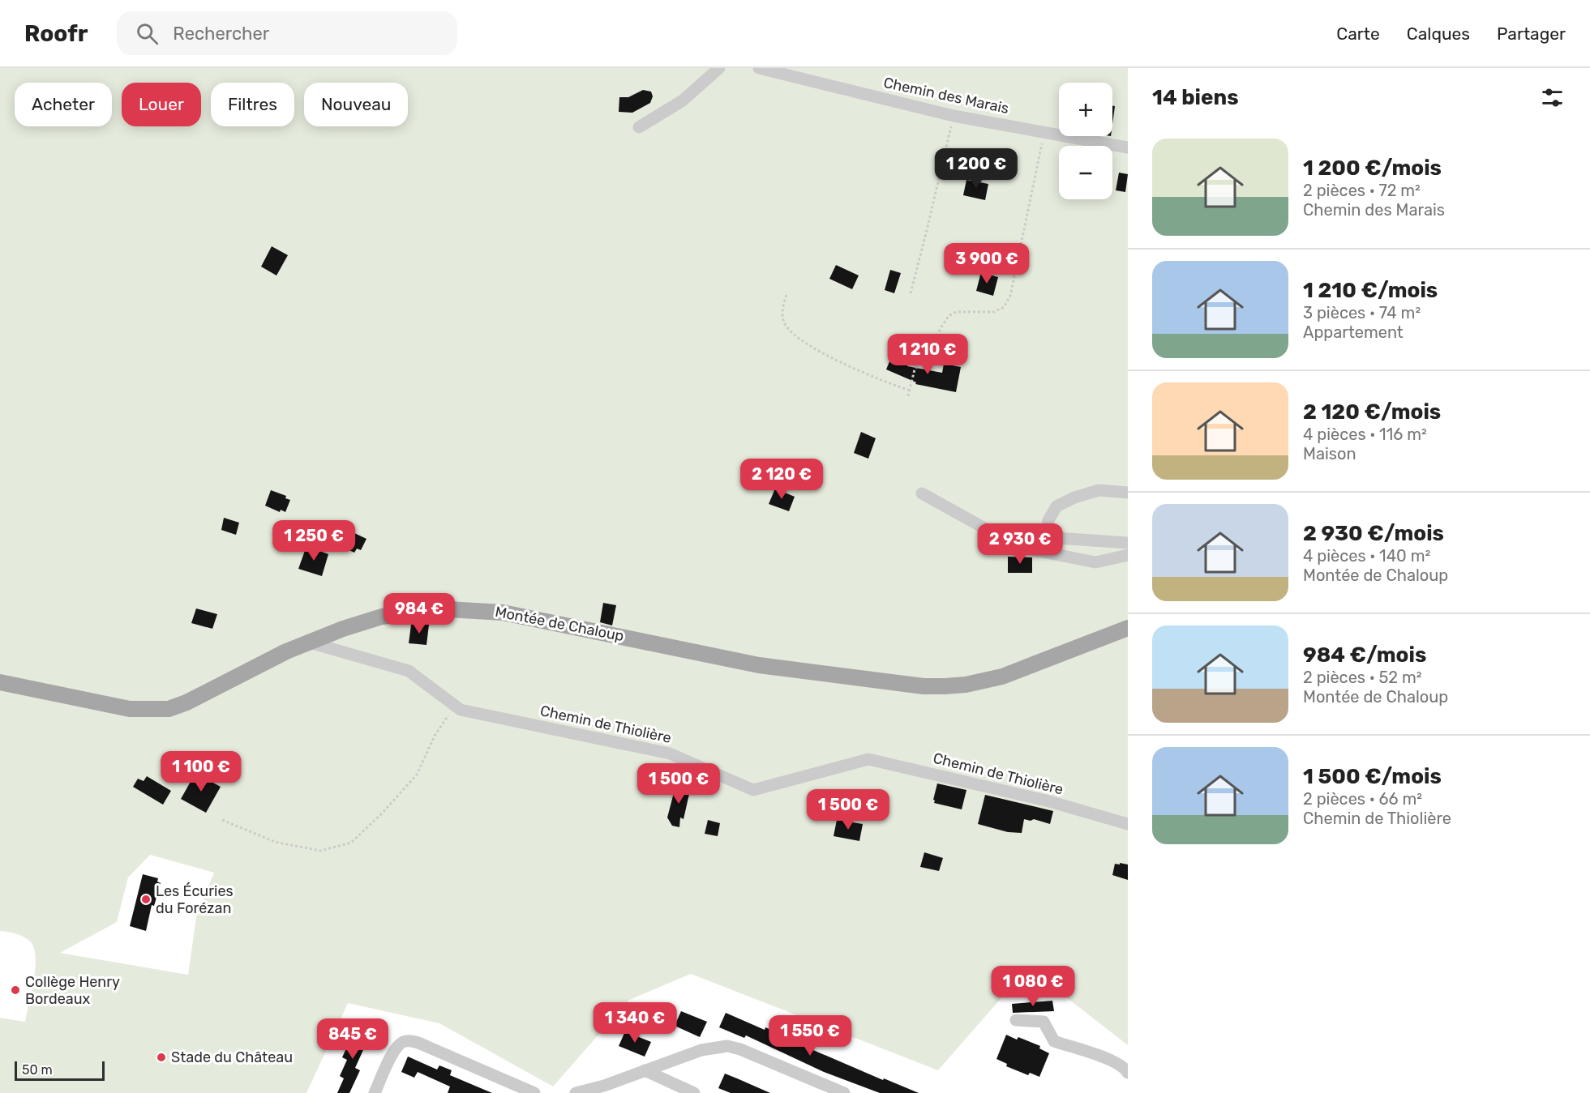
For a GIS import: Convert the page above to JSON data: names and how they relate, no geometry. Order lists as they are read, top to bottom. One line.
{"streets":{"main road":["Montée de Chaloup"],"street":["Chemin des Marais","Chemin de Thiolière"]},"crossings":[["Montée de Chaloup","Chemin de Thiolière"]],"places":["Les Écuries du Forézan","Collège Henry Bordeaux","Stade du Château"],"scale_bar":"50 m","page":{"header":"Roofr","search":"Rechercher","nav":["Carte","Calques","Partager"],"heading":"14 biens","map_buttons":["+","−"],"chip":["Acheter","Louer","Filtres","Nouveau"],"list":[{"name":"1 200 €/mois","note":"2 pièces · 72 m² · Chemin des Marais"},{"name":"1 210 €/mois","note":"3 pièces · 74 m² · Appartement"},{"name":"2 120 €/mois","note":"4 pièces · 116 m² · Maison"},{"name":"2 930 €/mois","note":"4 pièces · 140 m² · Montée de Chaloup"},{"name":"984 €/mois","note":"2 pièces · 52 m² · Montée de Chaloup"},{"name":"1 500 €/mois","note":"2 pièces · 66 m² · Chemin de Thiolière"}],"price":["1 200 €","3 900 €","1 210 €","2 120 €","1 250 €","2 930 €","984 €","1 100 €","1 500 €","1 500 €","1 080 €","1 340 €","1 550 €","845 €"],"scale":"50 m"}}
